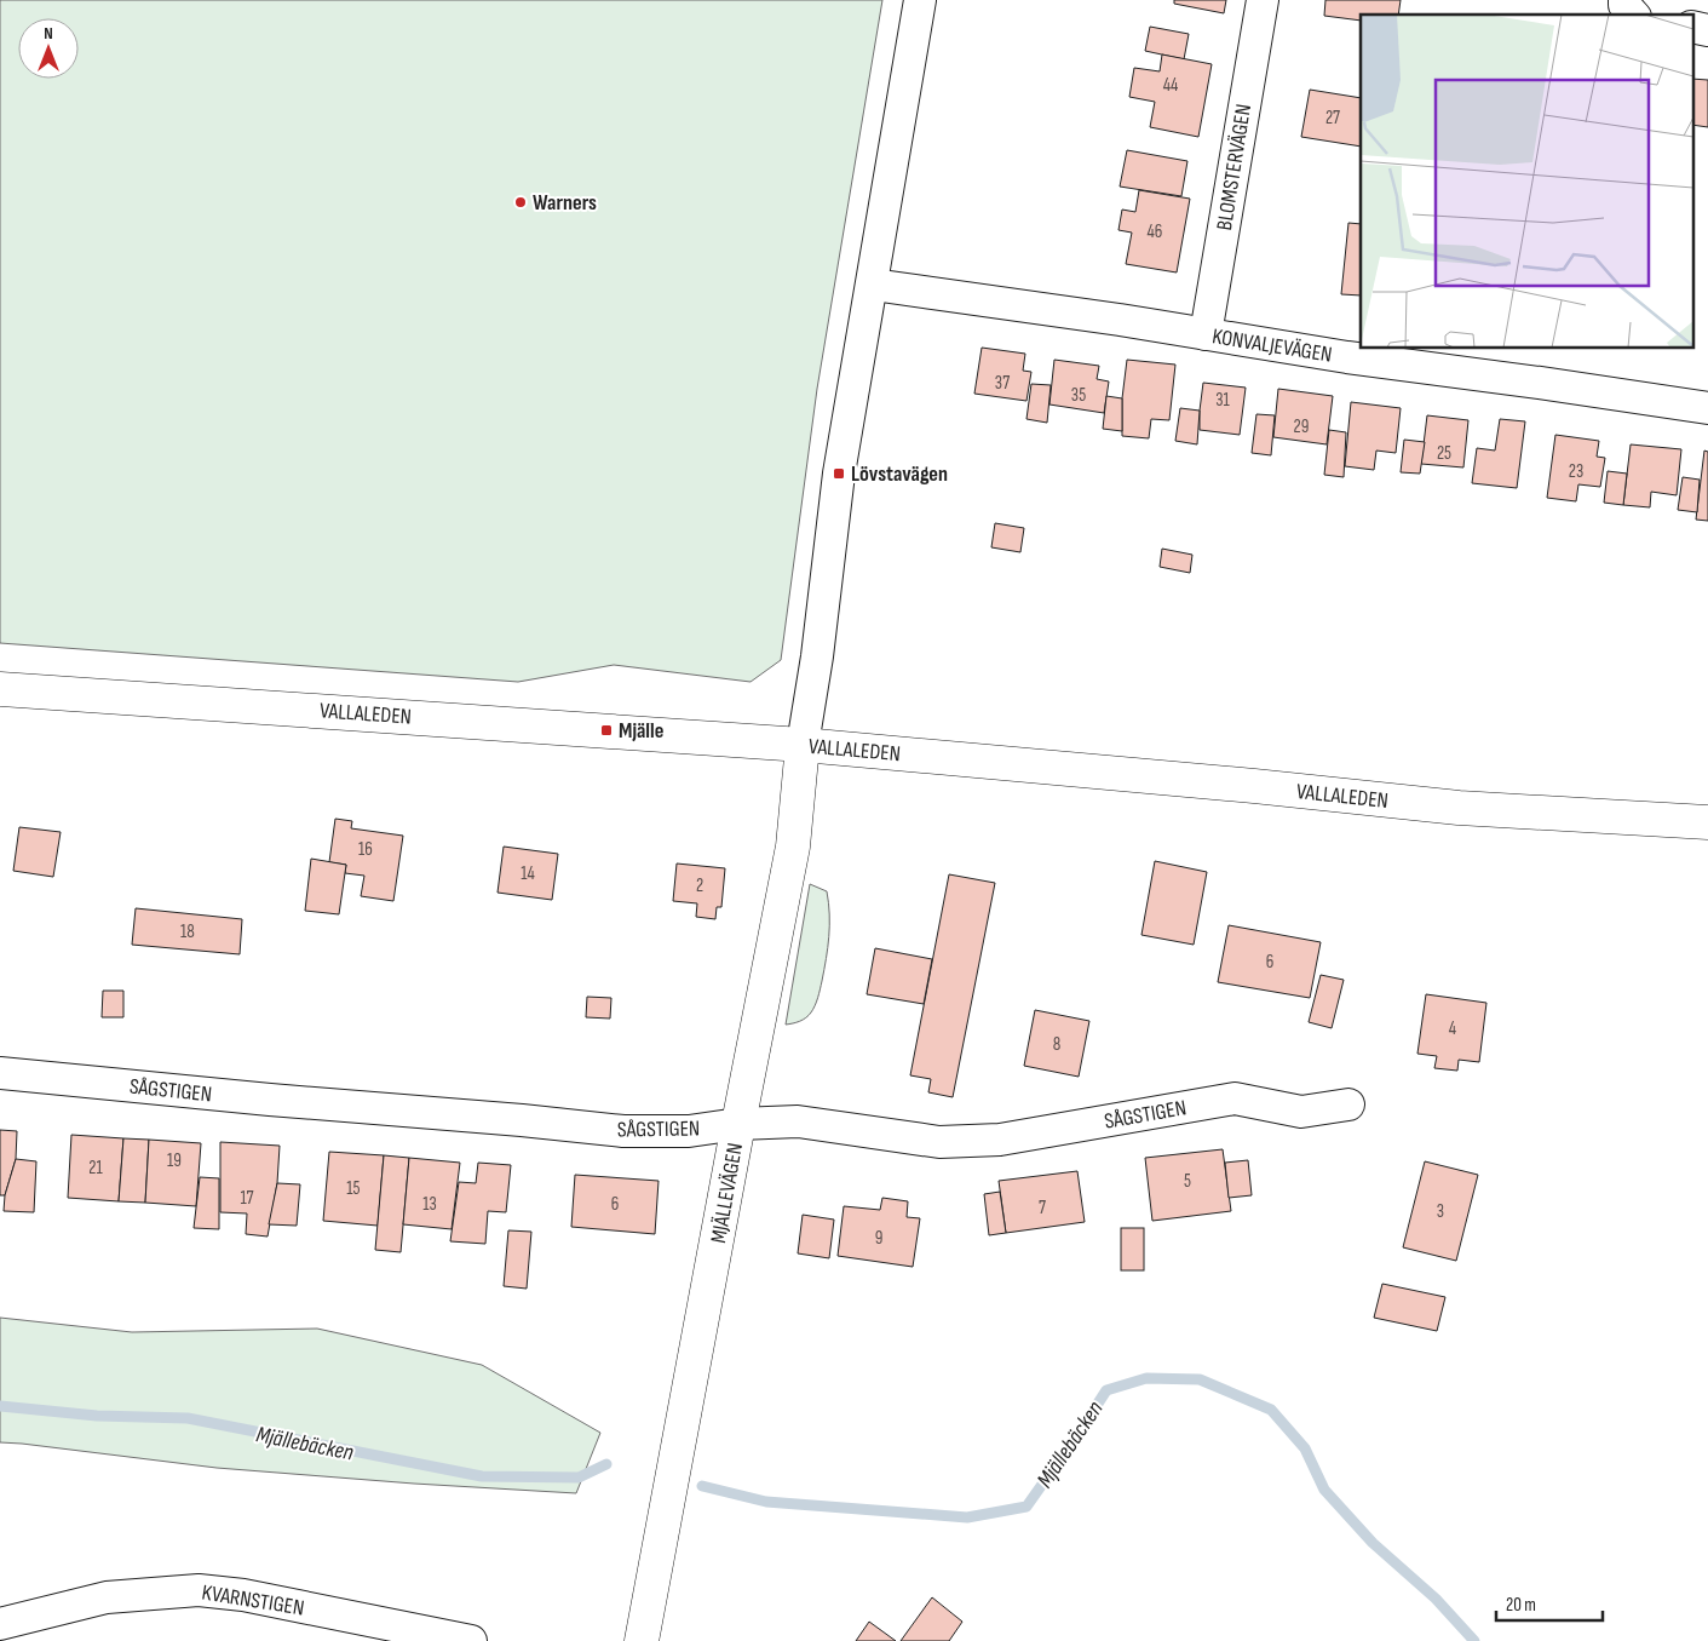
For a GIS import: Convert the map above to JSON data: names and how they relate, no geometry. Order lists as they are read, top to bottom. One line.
{"streets":{"main road":["VALLALEDEN","MJÄLLEVÄGEN"],"street":["BLOMSTERVÄGEN","KONVALJEVÄGEN","SÅGSTIGEN","KVARNSTIGEN"]},"crossings":[["BLOMSTERVÄGEN","KONVALJEVÄGEN"],["VALLALEDEN","MJÄLLEVÄGEN"],["SÅGSTIGEN","MJÄLLEVÄGEN"]],"water":["Mjällebäcken"],"places":{"other":["Warners"],"transit":["Lövstavägen","Mjälle"]},"house_numbers":["44","27","46","37","35","31","29","25","23","16","14","2","18","6","4","8","19","21","5","15","17","13","6","7","3","9"],"scale_bar":"20 m","north":"top"}
